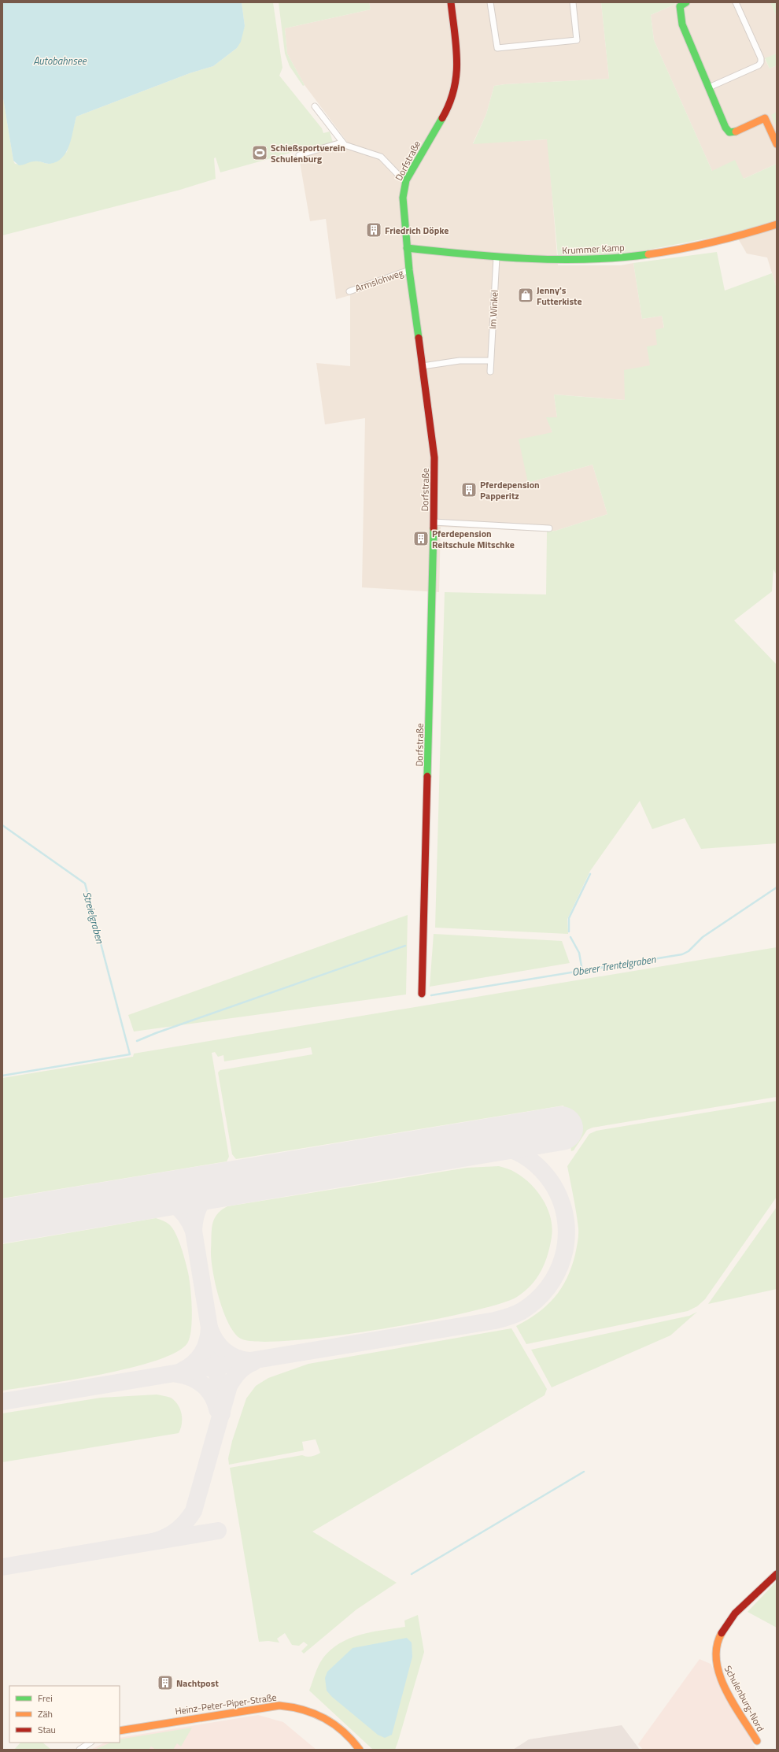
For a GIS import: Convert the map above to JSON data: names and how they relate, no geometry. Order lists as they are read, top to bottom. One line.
{"streets":{"street":["Dorfstraße","Krummer Kamp","Armslohweg","Im Winkel","Schulenburg-Nord","Heinz-Peter-Piper-Straße"]},"crossings":[["Dorfstraße","Krummer Kamp"],["Dorfstraße","Armslohweg"],["Krummer Kamp","Im Winkel"]],"water":["Autobahnsee","Streielgraben","Oberer Trentelgraben"],"places":{"sports":["Schießsportverein Schulenburg"],"building":["Friedrich Döpke","Pferdepension Papperitz","Pferdepension Reitschule Mitschke","Nachtpost"],"shop":["Jenny's Futterkiste"]},"legend":["Frei","Zäh","Stau"]}
